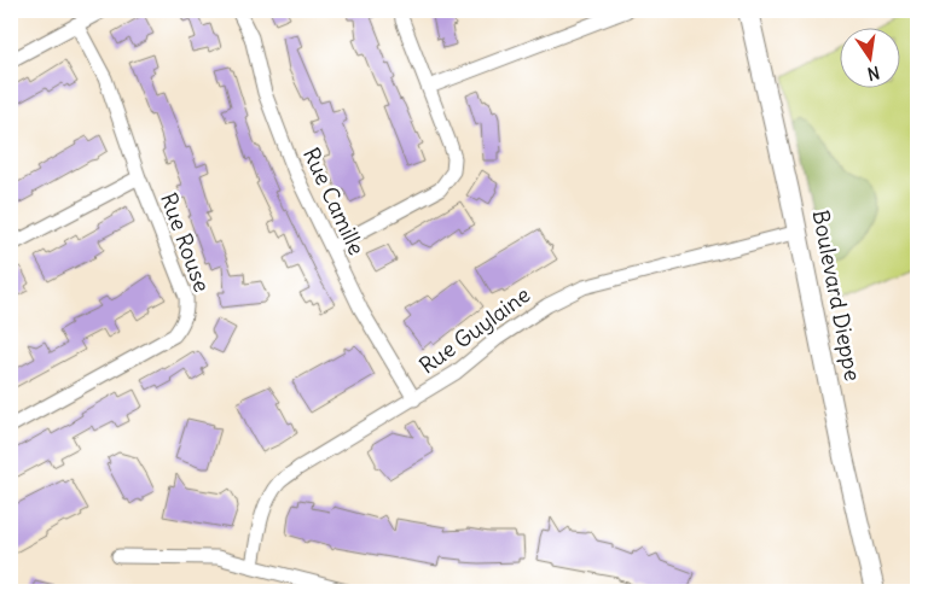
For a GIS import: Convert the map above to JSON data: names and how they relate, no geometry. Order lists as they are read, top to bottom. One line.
{"streets":{"main road":["Boulevard Dieppe"],"street":["Rue Camille","Rue Rouse","Rue Guylaine"]},"crossings":[["Rue Camille","Rue Guylaine"],["Boulevard Dieppe","Rue Guylaine"]],"north":"bottom"}
